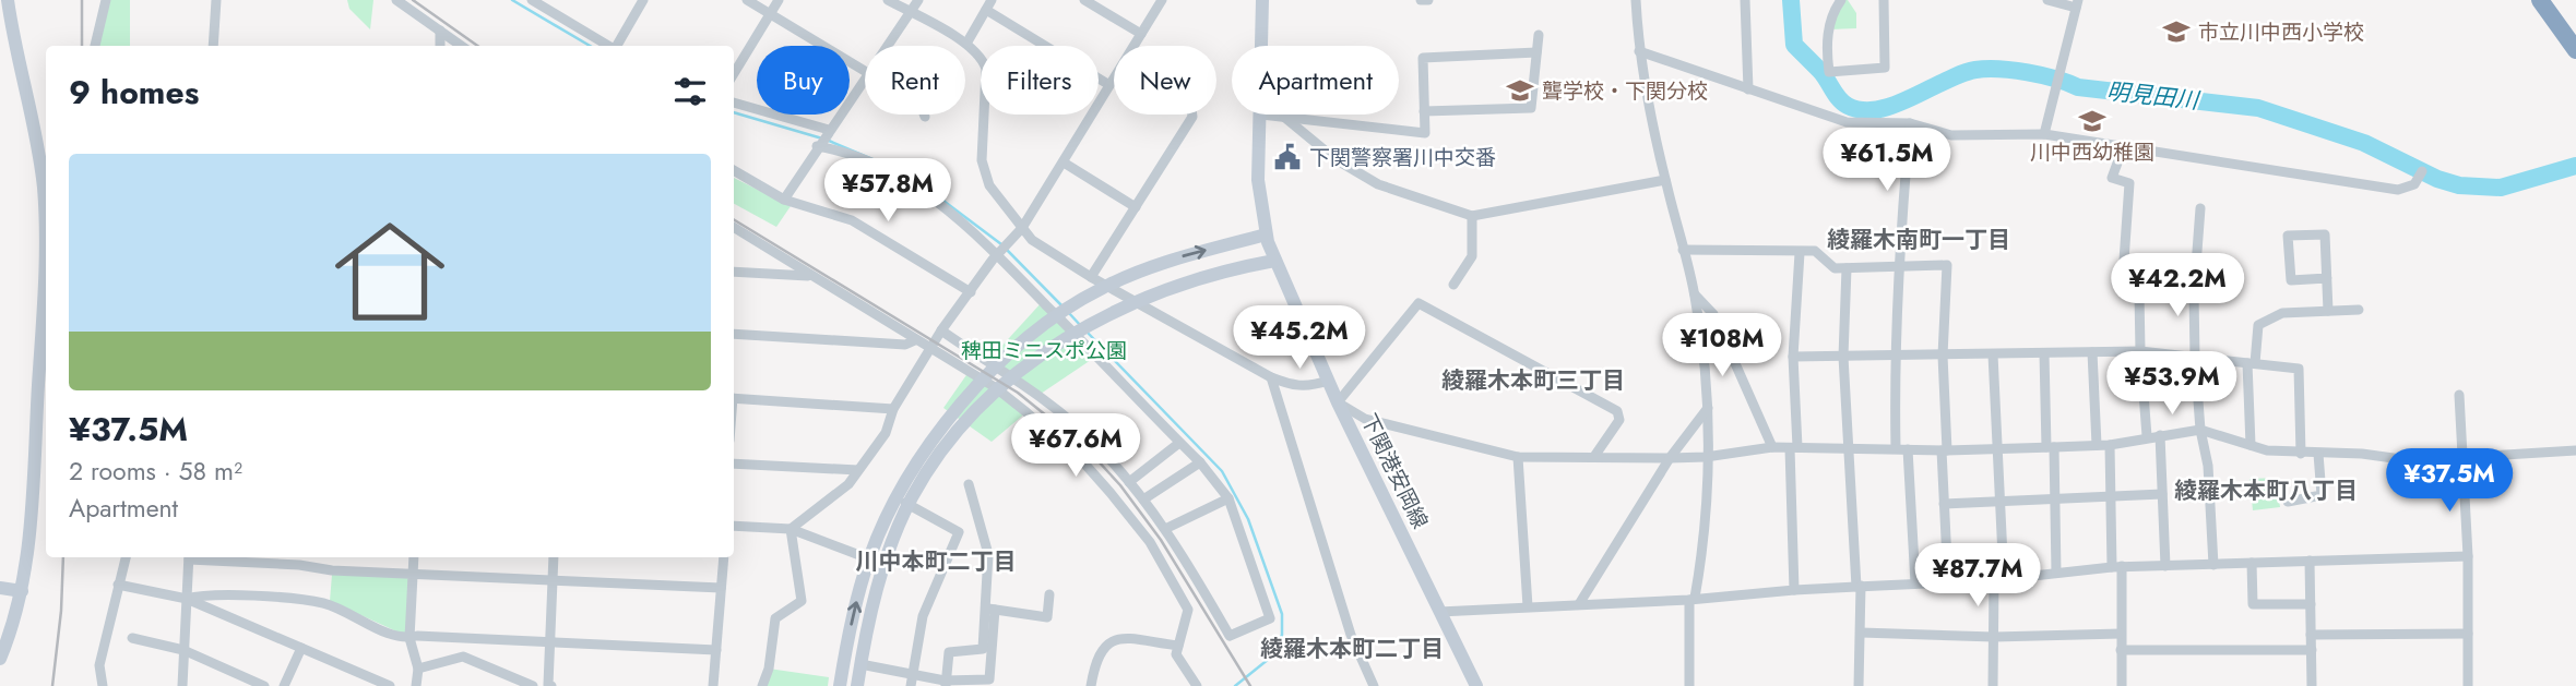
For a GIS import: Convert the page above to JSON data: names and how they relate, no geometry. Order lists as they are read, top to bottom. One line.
{"streets":{"main road":["下関港安岡線"]},"districts":["綾羅木南町一丁目","綾羅木本町三丁目","綾羅木本町八丁目","川中本町二丁目","綾羅木本町二丁目"],"water":["明見田川"],"parks":["稗田ミニスポ公園"],"places":{"school or university":["市立川中西小学校","聾学校・下関分校","川中西幼稚園"],"public building":["下関警察署川中交番"]},"page":{"chip":["Buy","Rent","Filters","New","Apartment"],"heading":"9 homes","price":["¥61.5M","¥57.8M","¥42.2M","¥45.2M","¥108M","¥53.9M","¥67.6M","¥37.5M","¥87.7M"],"list":[{"name":"¥37.5M","note":"2 rooms · 58 m² · Apartment"}]}}
